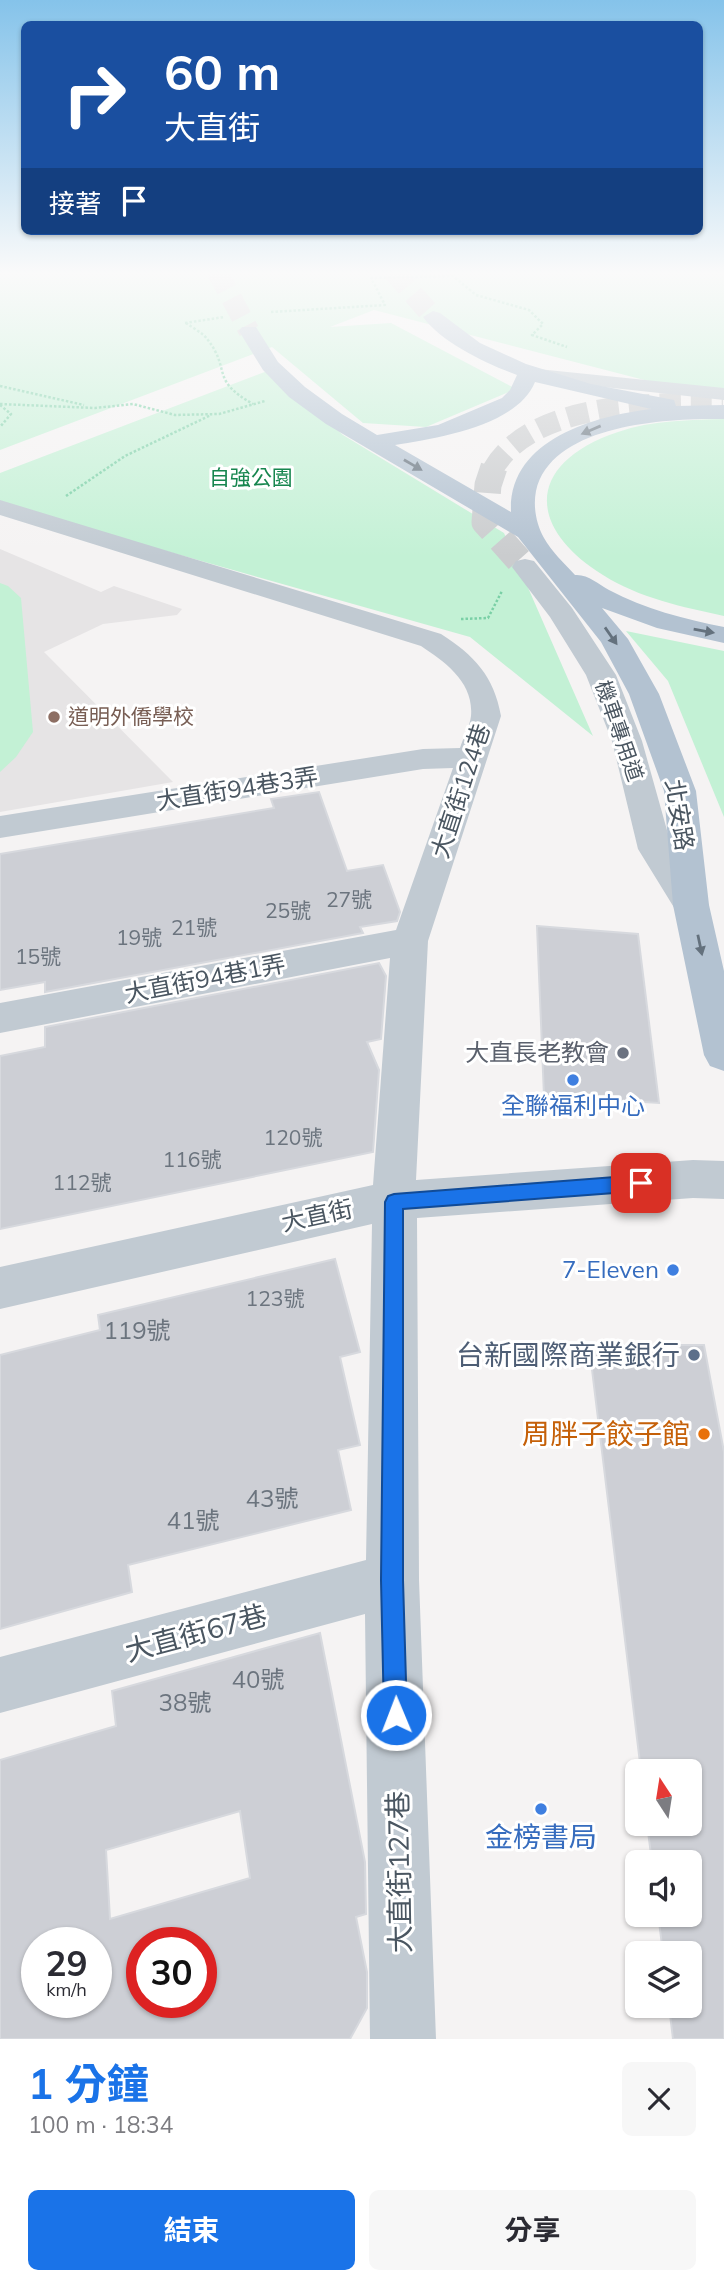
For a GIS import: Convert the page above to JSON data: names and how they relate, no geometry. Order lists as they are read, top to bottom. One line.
{"streets":{"main road":["北安路"],"street":["大直街94巷3弄","大直街124巷","大直街94巷1弄","大直街","大直街67巷","大直街127巷"]},"crossings":[["大直街94巷3弄","大直街124巷"],["大直街124巷","大直街94巷1弄"],["大直街124巷","大直街"],["大直街124巷","大直街127巷"],["大直街","大直街127巷"],["大直街67巷","大直街127巷"]],"parks":["自強公園"],"places":["道明外僑學校","大直長老教會","全聯福利中心","7-Eleven","台新國際商業銀行","周胖子餃子館","金榜書局"],"house_numbers":["27號","25號","21號","19號","15號","120號","116號","112號","123號","119號","43號","41號","40號","38號"],"north":"top","page":{"turn":["60 m","大直街"],"then":"接著","speed":"29 km/h","limit":"30","heading":["1 分鐘","100 m · 18:34"],"buttons":["結束","分享"]}}
